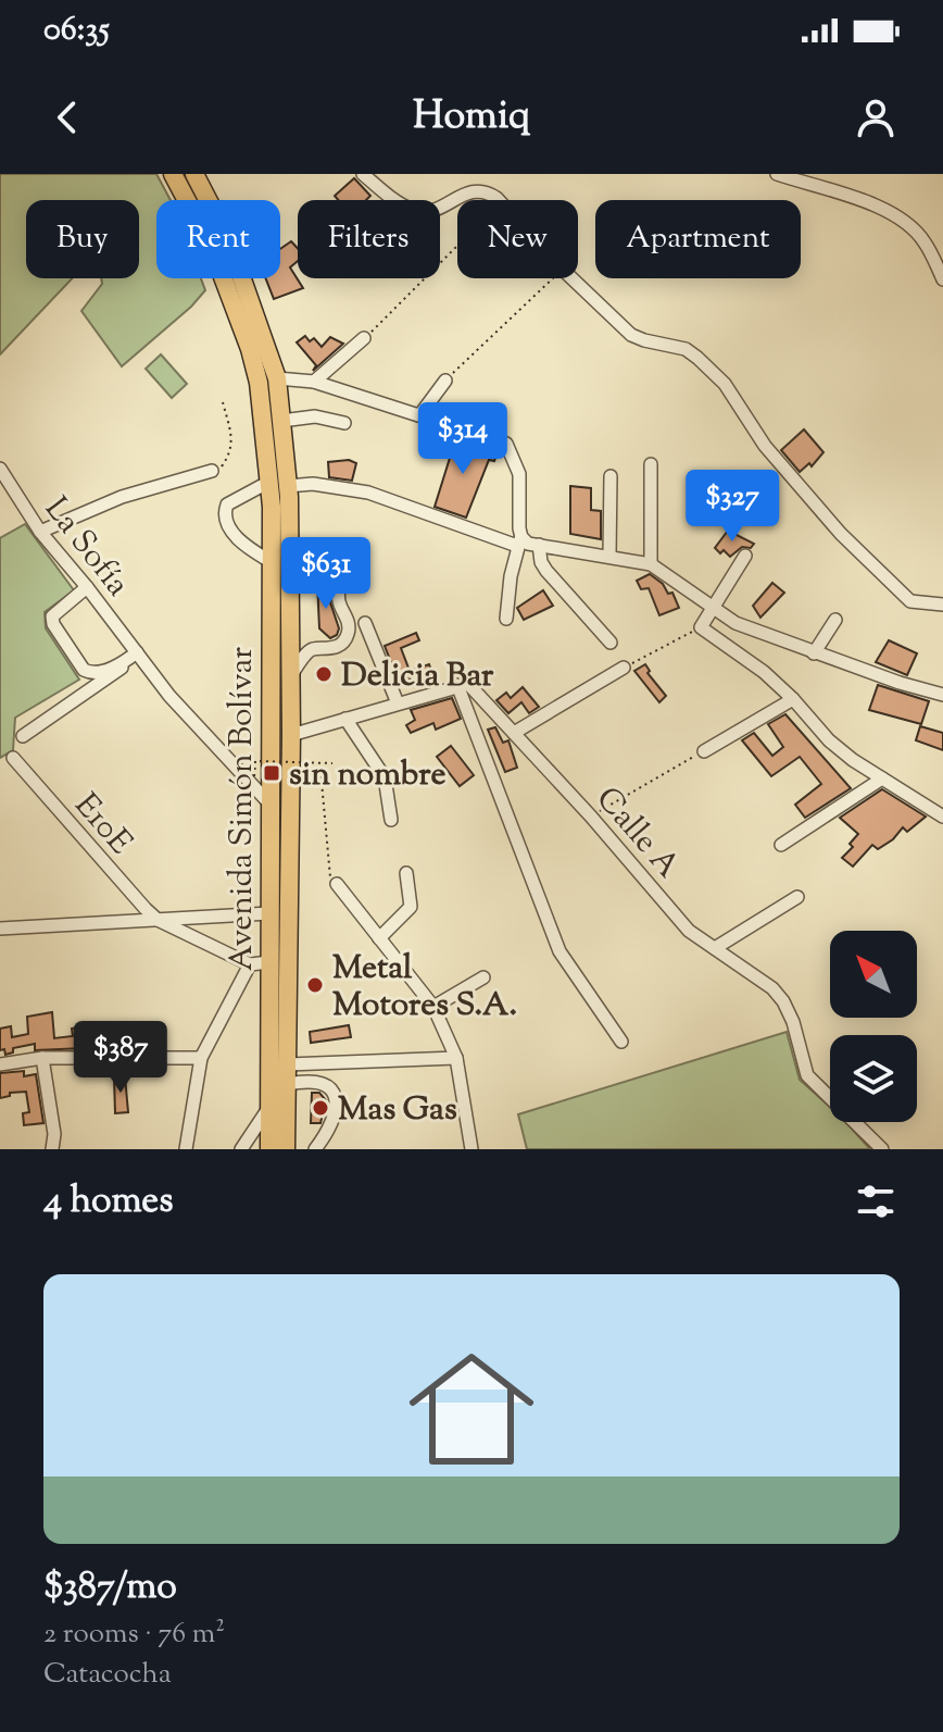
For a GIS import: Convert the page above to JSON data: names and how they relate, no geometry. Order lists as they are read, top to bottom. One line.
{"streets":{"highway":["Avenida Simón Bolívar"],"street":["La Sofía","E10E","Calle A"]},"crossings":[["La Sofía","Avenida Simón Bolívar"]],"places":{"other":["Delicia Bar","Metal Motores S.A.","Mas Gas"],"transit":["sin nombre"]},"north":"top left","page":{"status":"06:35","header":"Homiq","chip":["Buy","Rent","Filters","New","Apartment"],"price":["$314","$327","$631","$387"],"heading":"4 homes","list":[{"name":"$387/mo","note":"2 rooms · 76 m² · Catacocha"}]}}
